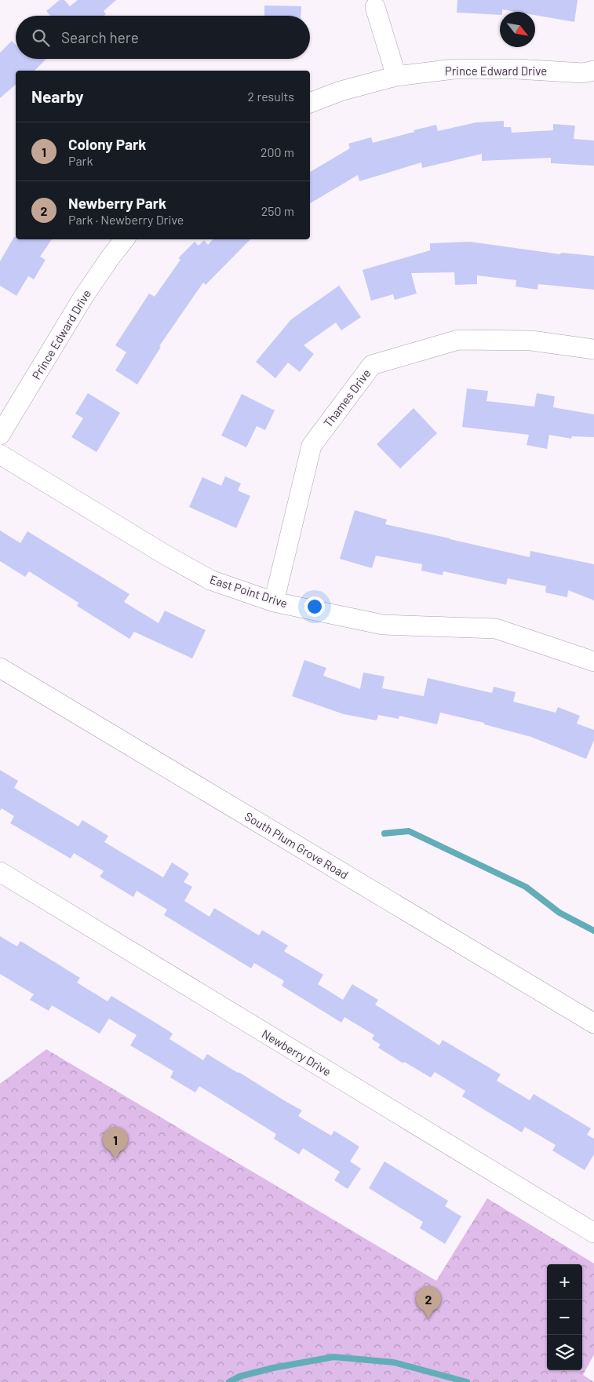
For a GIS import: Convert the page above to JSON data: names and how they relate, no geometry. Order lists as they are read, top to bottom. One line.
{"streets":{"street":["Prince Edward Drive","Thames Drive","East Point Drive","South Plum Grove Road","Newberry Drive"]},"crossings":[["Thames Drive","East Point Drive"]],"north":"bottom right","page":{"search":"Search here","heading":["Nearby","2 results"],"list":[{"mark":"1","name":"Colony Park","note":"Park","value":"200 m"},{"mark":"2","name":"Newberry Park","note":"Park · Newberry Drive","value":"250 m"}],"pins":["1","2"],"map_buttons":["+","−"]}}
